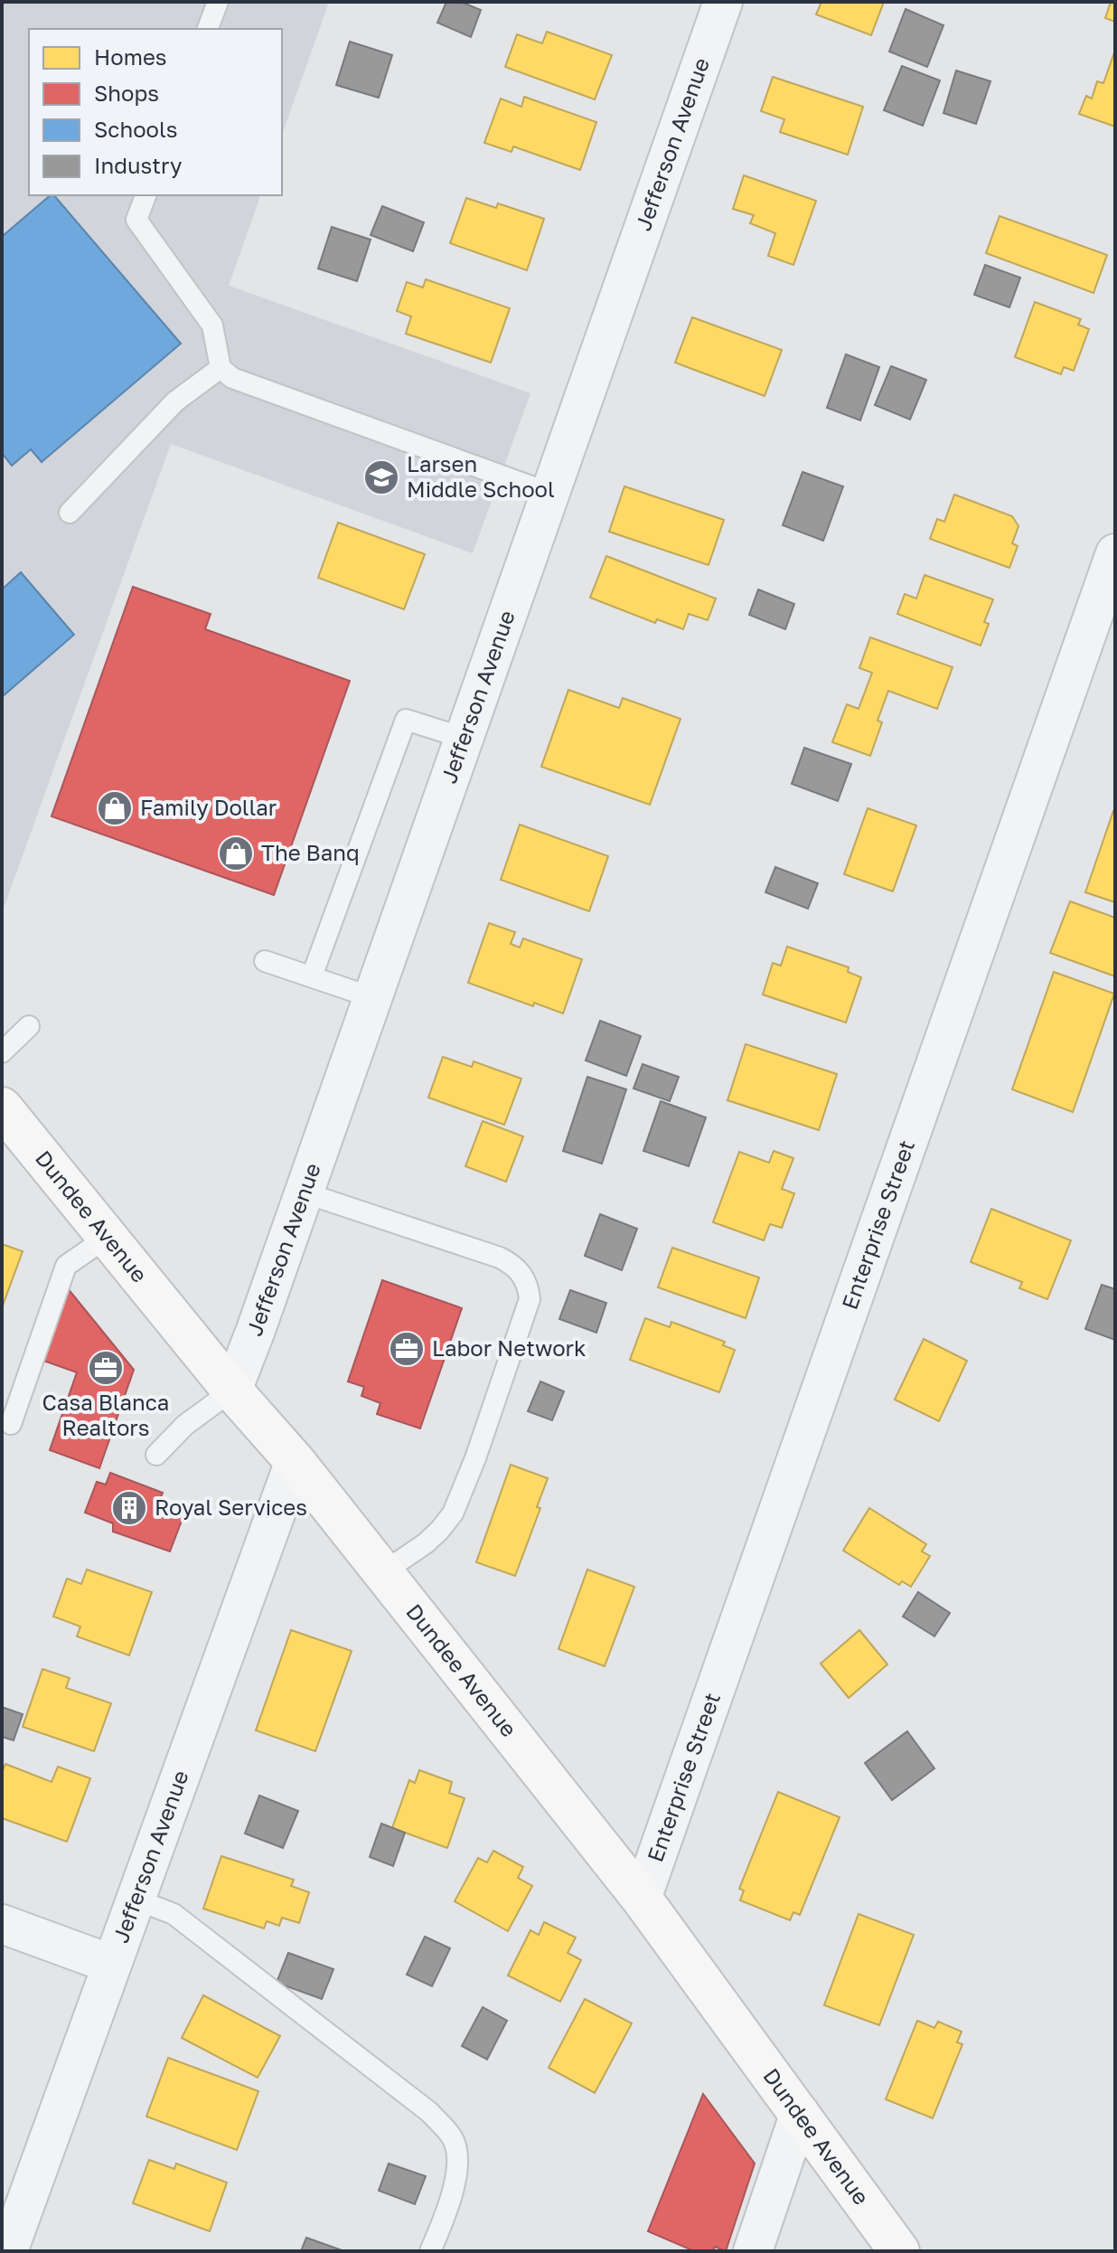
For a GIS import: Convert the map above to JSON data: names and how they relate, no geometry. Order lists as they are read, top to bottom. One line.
{"streets":{"main road":["Dundee Avenue"],"street":["Jefferson Avenue","Enterprise Street"]},"crossings":[["Jefferson Avenue","Dundee Avenue"],["Dundee Avenue","Enterprise Street"]],"places":{"school or university":["Larsen Middle School"],"shop":["Family Dollar","The Banq"],"office":["Labor Network","Casa Blanca Realtors"],"building":["Royal Services"]},"legend":["Homes","Shops","Schools","Industry"]}
